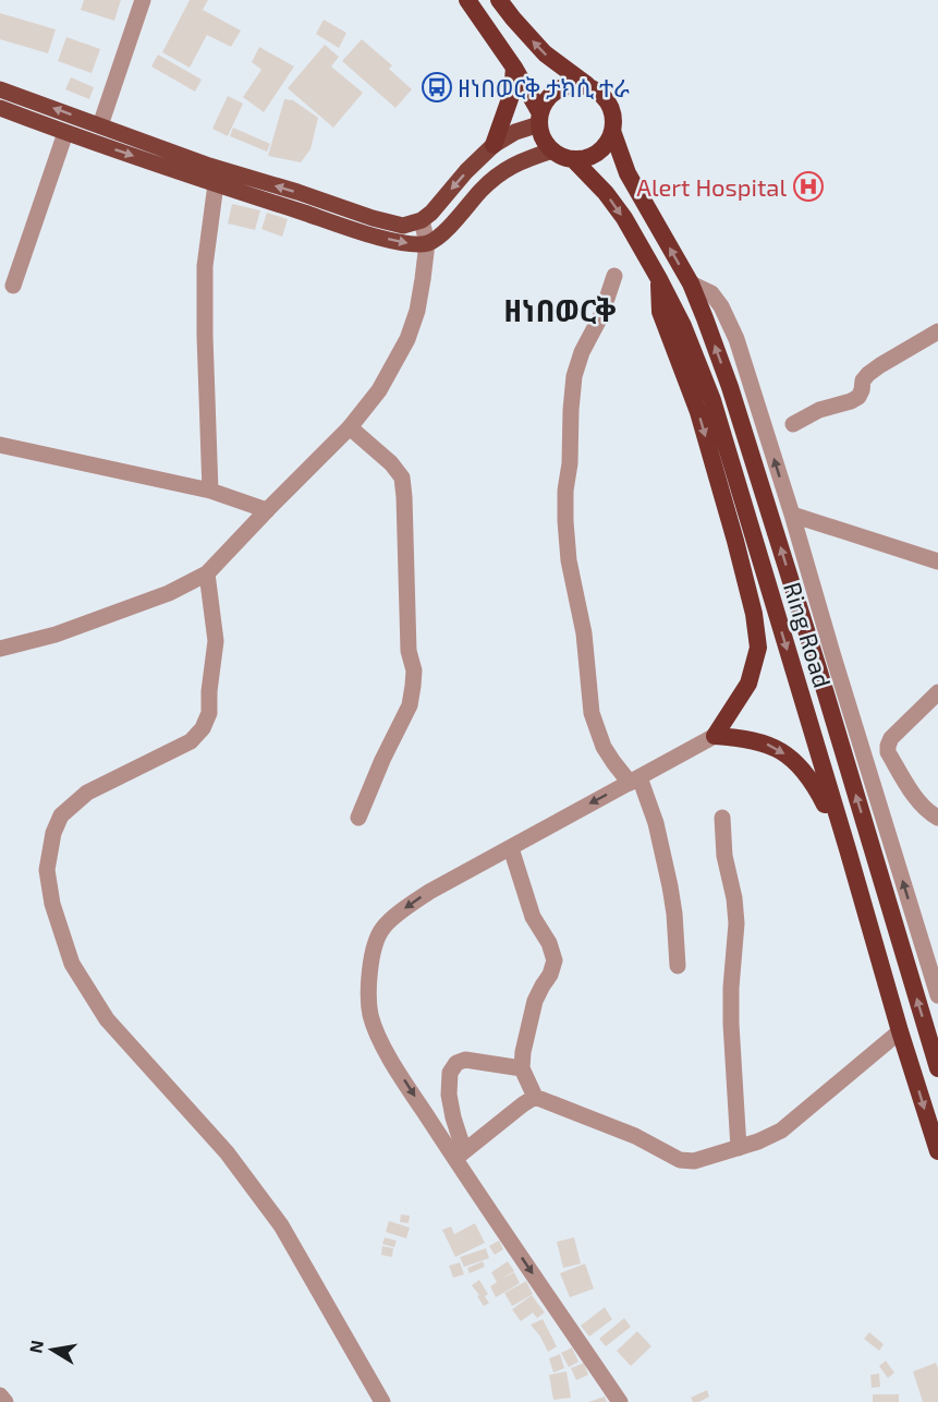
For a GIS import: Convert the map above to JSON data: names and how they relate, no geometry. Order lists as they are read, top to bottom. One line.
{"streets":{"highway":["Ring Road"]},"districts":["ዘነበወርቅ"],"places":{"bus stop":["ዘነበወርቅ ታክሲ ተራ"],"hospital":["Alert Hospital"]},"north":"left"}
